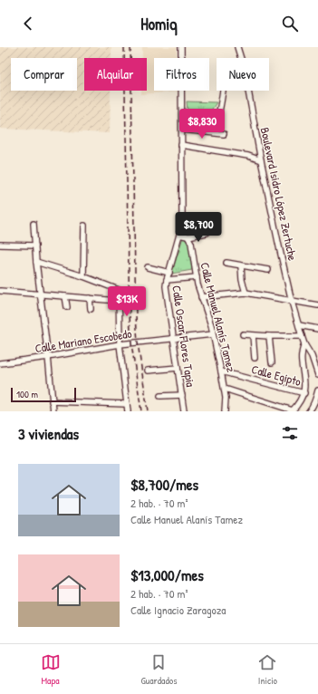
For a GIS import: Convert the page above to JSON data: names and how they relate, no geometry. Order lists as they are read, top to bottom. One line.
{"streets":{"street":["Boulevard Isidro López Zertuche","Calle Manuel Alanís Tamez","Calle Oscar Flores Tapia","Calle Mariano Escobedo","Calle Egipto"]},"crossings":[["Boulevard Isidro López Zertuche","Calle Egipto"],["Calle Manuel Alanís Tamez","Calle Mariano Escobedo"],["Calle Manuel Alanís Tamez","Calle Egipto"],["Calle Oscar Flores Tapia","Calle Mariano Escobedo"]],"scale_bar":"100 m","page":{"header":"Homiq","chip":["Comprar","Alquilar","Filtros","Nuevo"],"price":["$8,830","$8,700","$13K"],"scale":"100 m","heading":"3 viviendas","list":[{"name":"$8,700/mes","note":"2 hab. · 70 m² · Calle Manuel Alanís Tamez"},{"name":"$13,000/mes","note":"2 hab. · 70 m² · Calle Ignacio Zaragoza"}],"tabs":["Mapa","Guardados","Inicio"]}}
